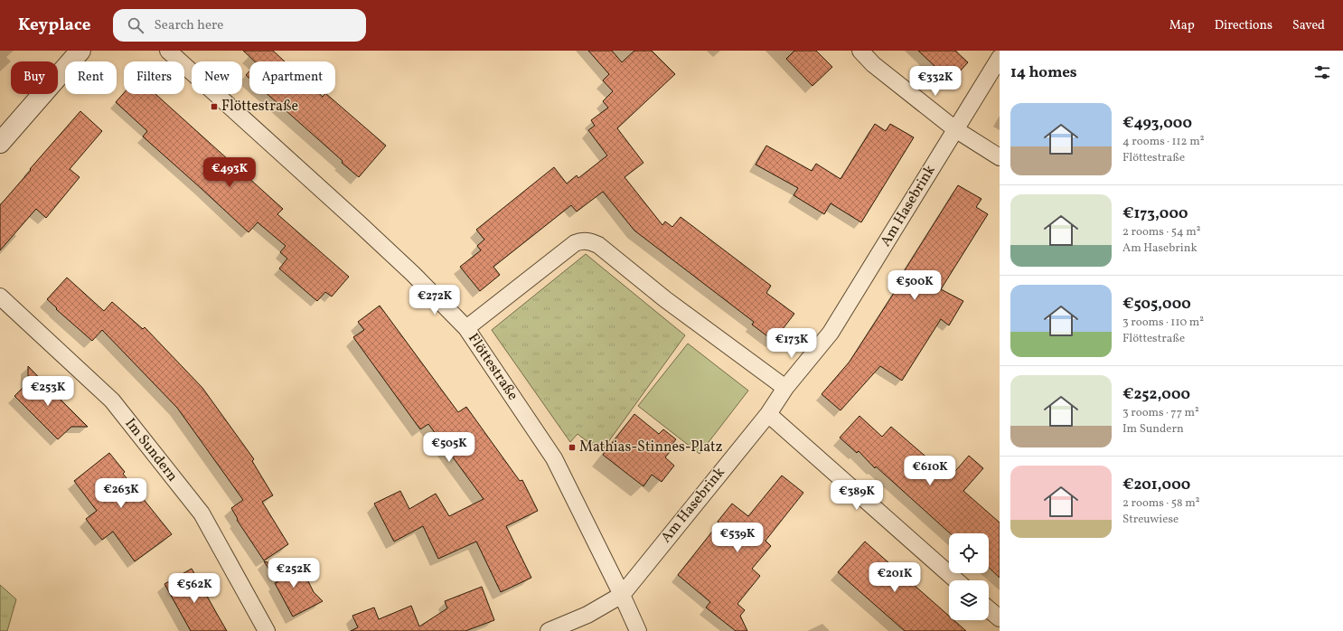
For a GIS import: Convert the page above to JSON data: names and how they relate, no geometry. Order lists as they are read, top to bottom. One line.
{"streets":{"street":["Am Hasebrink","Flöttestraße","Im Sundern"]},"crossings":[["Am Hasebrink","Flöttestraße"]],"places":{"transit":["Flöttestraße","Mathias-Stinnes-Platz"]},"page":{"header":"Keyplace","search":"Search here","nav":["Map","Directions","Saved"],"heading":"14 homes","chip":["Buy","Rent","Filters","New","Apartment"],"price":["€332K","€493K","€500K","€272K","€173K","€253K","€505K","€610K","€263K","€389K","€539K","€252K","€201K","€562K"],"list":[{"name":"€493,000","note":"4 rooms · 112 m² · Flöttestraße"},{"name":"€173,000","note":"2 rooms · 54 m² · Am Hasebrink"},{"name":"€505,000","note":"3 rooms · 110 m² · Flöttestraße"},{"name":"€252,000","note":"3 rooms · 77 m² · Im Sundern"},{"name":"€201,000","note":"2 rooms · 58 m² · Streuwiese"}]}}
